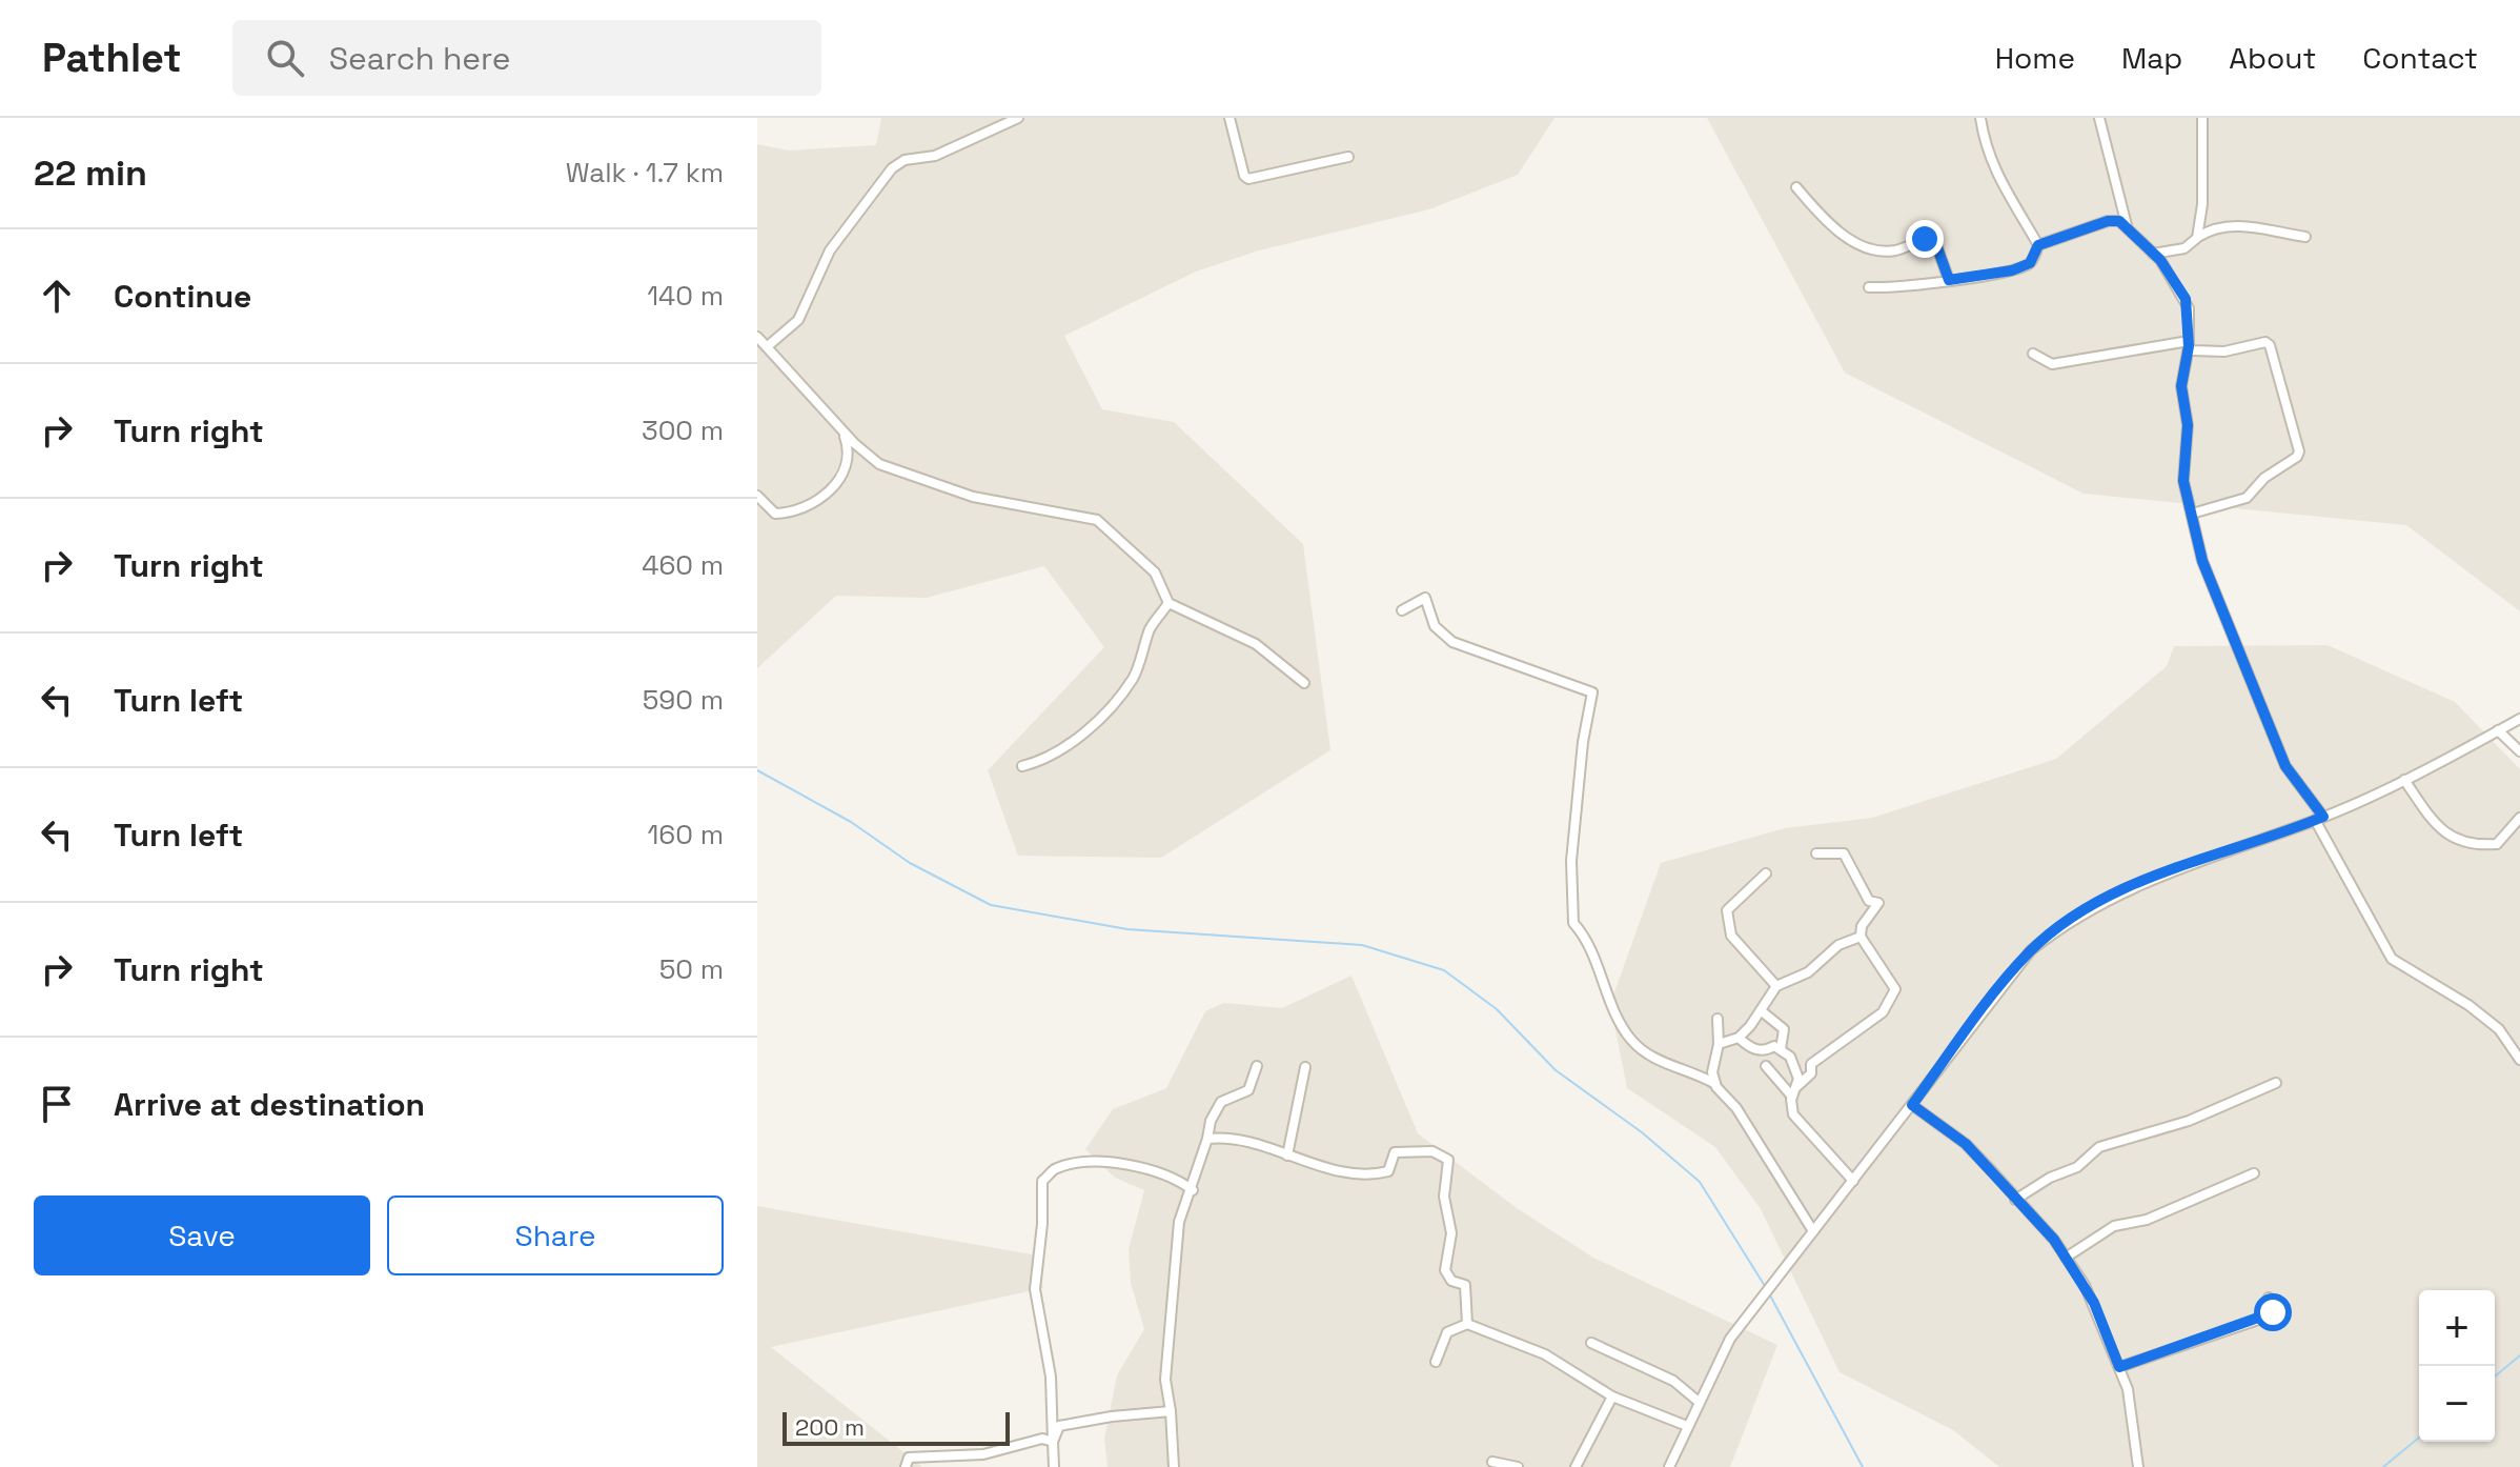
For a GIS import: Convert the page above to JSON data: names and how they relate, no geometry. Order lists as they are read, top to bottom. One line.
{"scale_bar":"200 m","page":{"header":"Pathlet","search":"Search here","nav":["Home","Map","About","Contact"],"heading":["22 min","Walk · 1.7 km"],"list":[["Continue","140 m"],["Turn right","300 m"],["Turn right","460 m"],["Turn left","590 m"],["Turn left","160 m"],["Turn right","50 m"],"Arrive at destination"],"buttons":["Save","Share"],"map_buttons":["+","−"],"scale":"200 m"}}
